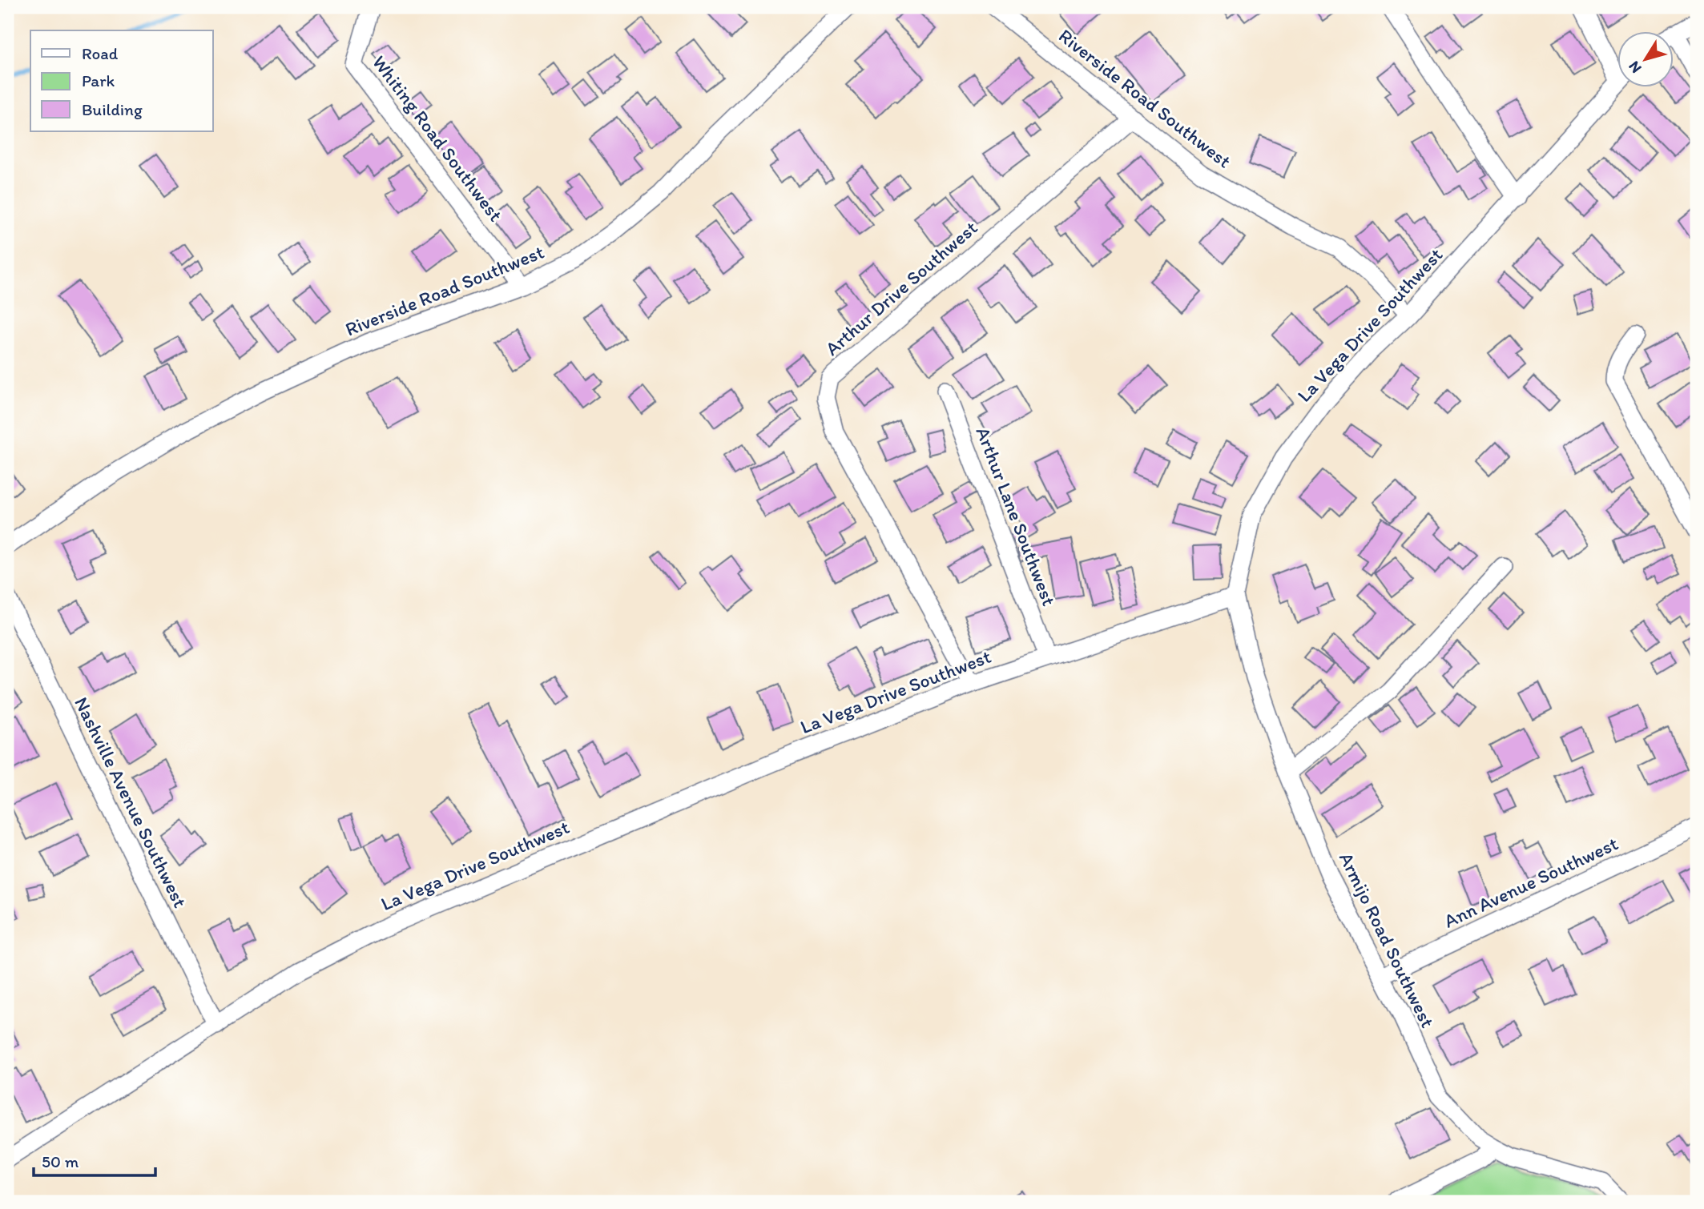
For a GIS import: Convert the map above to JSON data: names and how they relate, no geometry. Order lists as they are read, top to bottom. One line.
{"streets":{"street":["Riverside Road Southwest","Whiting Road Southwest","Arthur Drive Southwest","La Vega Drive Southwest","Arthur Lane Southwest","Nashville Avenue Southwest","Ann Avenue Southwest","Armijo Road Southwest"]},"crossings":[["Riverside Road Southwest","Whiting Road Southwest"],["Riverside Road Southwest","Arthur Drive Southwest"],["Riverside Road Southwest","La Vega Drive Southwest"],["Arthur Drive Southwest","La Vega Drive Southwest"],["La Vega Drive Southwest","Arthur Lane Southwest"],["La Vega Drive Southwest","Nashville Avenue Southwest"],["La Vega Drive Southwest","Armijo Road Southwest"],["Ann Avenue Southwest","Armijo Road Southwest"]],"legend":["Road","Park","Building"],"scale_bar":"50 m","north":"bottom left"}
